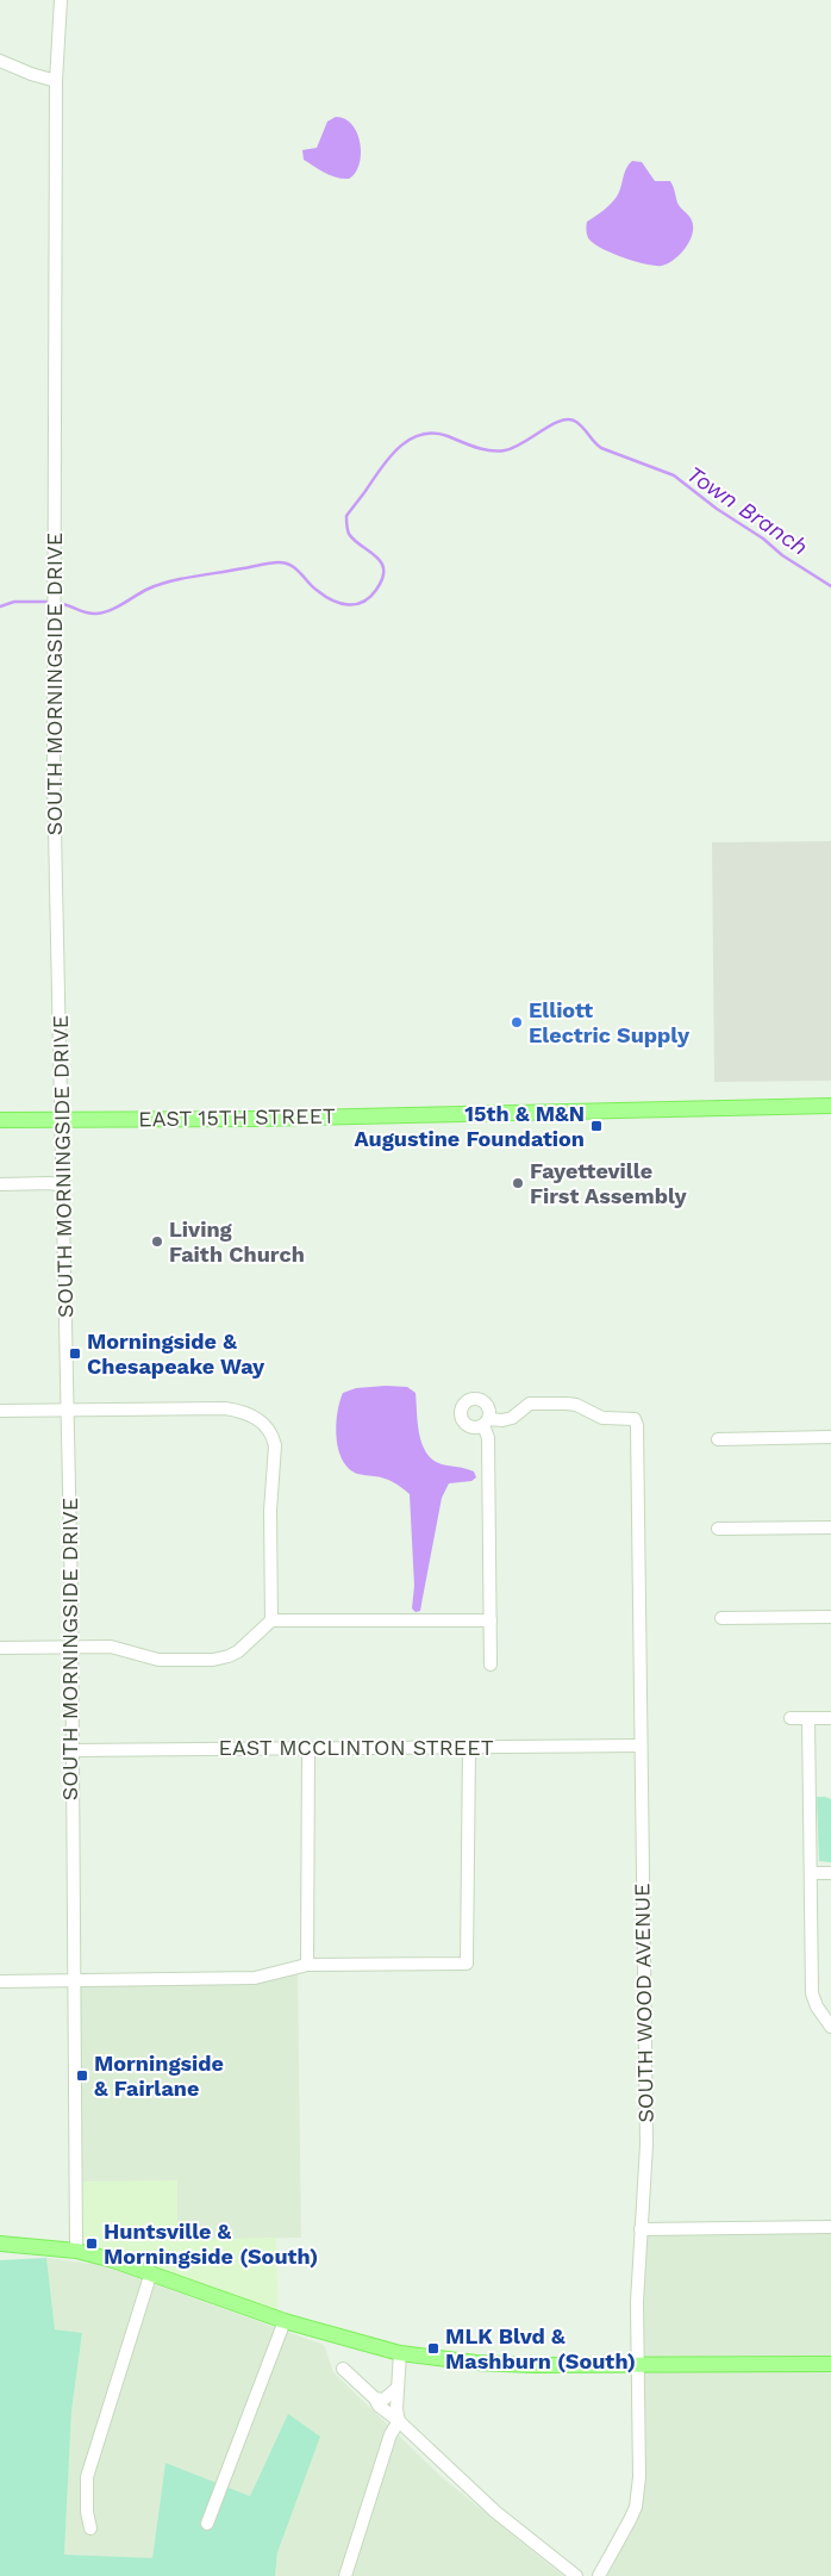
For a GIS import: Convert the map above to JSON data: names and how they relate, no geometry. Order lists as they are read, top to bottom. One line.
{"streets":{"main road":["EAST 15TH STREET"],"street":["SOUTH MORNINGSIDE DRIVE","EAST MCCLINTON STREET","SOUTH WOOD AVENUE"]},"crossings":[["SOUTH MORNINGSIDE DRIVE","EAST 15TH STREET"],["SOUTH MORNINGSIDE DRIVE","EAST MCCLINTON STREET"],["EAST MCCLINTON STREET","SOUTH WOOD AVENUE"]],"water":["Town Branch"],"places":{"other":["Elliott Electric Supply","Fayetteville First Assembly","Living Faith Church"],"transit":["15th & M&N Augustine Foundation","Morningside & Chesapeake Way","Morningside & Fairlane","Huntsville & Morningside (South)","MLK Blvd & Mashburn (South)"]}}
